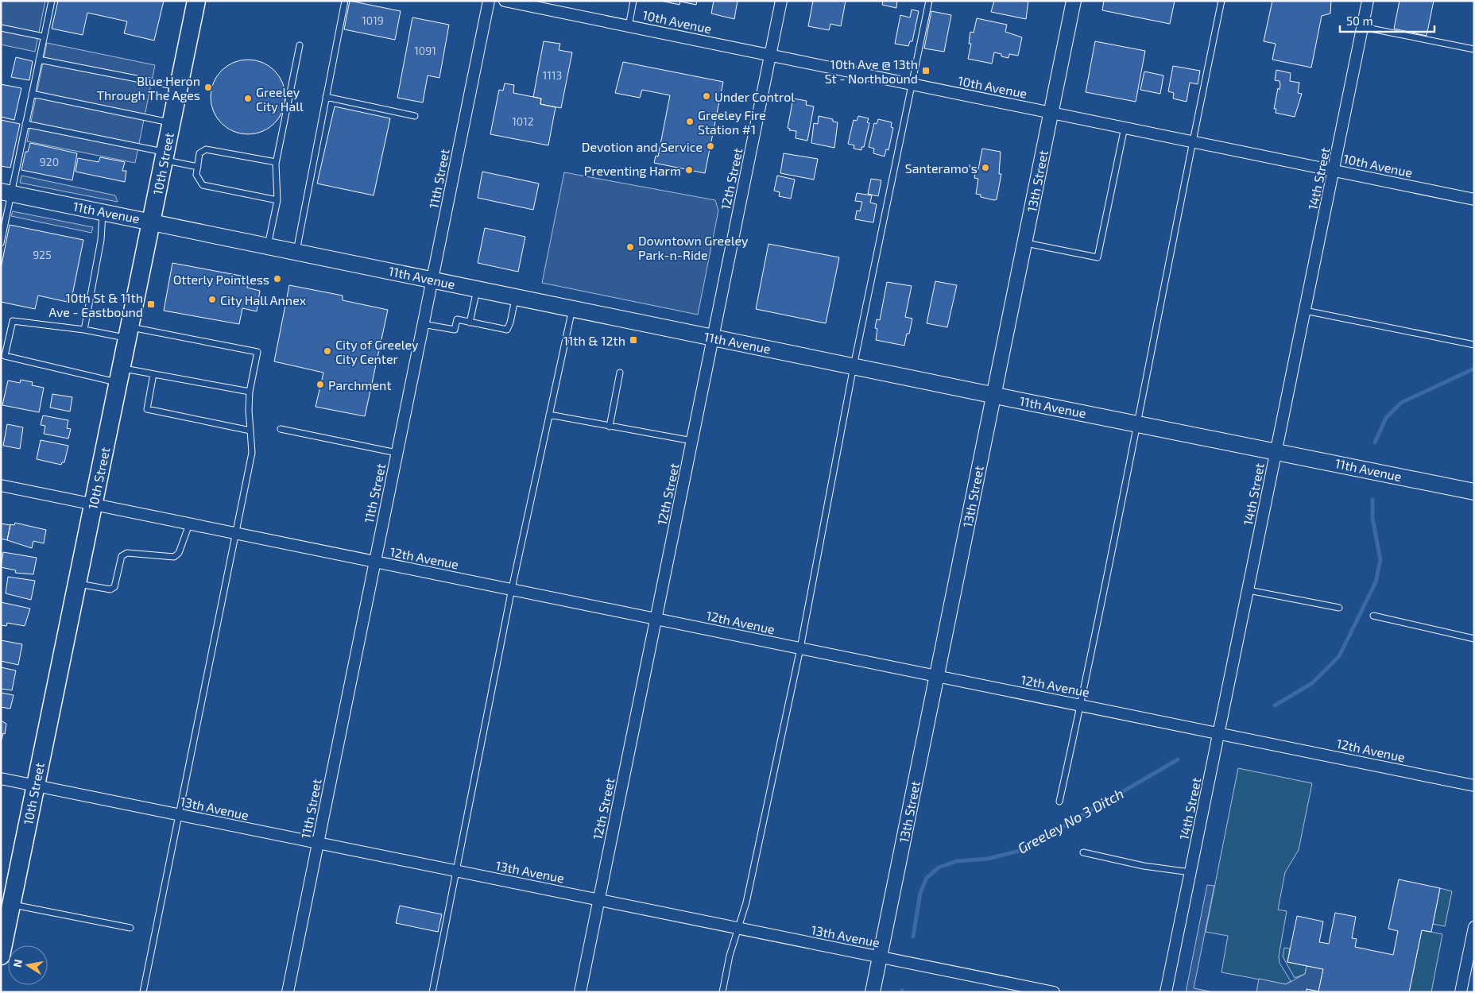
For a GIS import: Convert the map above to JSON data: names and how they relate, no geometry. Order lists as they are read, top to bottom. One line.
{"streets":{"main road":["10th Street","11th Avenue"],"street":["10th Avenue","11th Street","12th Street","14th Street","13th Street","12th Avenue","13th Avenue"]},"crossings":[["10th Avenue","12th Street"],["10th Avenue","14th Street"],["10th Avenue","13th Street"],["10th Street","11th Avenue"],["10th Street","12th Avenue"],["10th Street","13th Avenue"],["11th Street","11th Avenue"],["11th Street","12th Avenue"],["11th Street","13th Avenue"],["12th Street","11th Avenue"],["12th Street","12th Avenue"],["12th Street","13th Avenue"],["14th Street","11th Avenue"],["14th Street","12th Avenue"],["13th Street","11th Avenue"],["13th Street","12th Avenue"],["13th Street","13th Avenue"]],"water":["Greeley No 3 Ditch"],"places":{"transit":["10th Ave @ 13th St - Northbound","10th St & 11th Ave - Eastbound","11th & 12th"],"other":["Blue Heron Through The Ages","Under Control","Greeley City Hall","Greeley Fire Station #1","Devotion and Service","Santeramo's","Preventing Harm","Downtown Greeley Park-n-Ride","Otterly Pointless","City Hall Annex","City of Greeley City Center","Parchment"]},"house_numbers":["1019","1091","1113","1012","920","925"],"scale_bar":"50 m","north":"left"}
